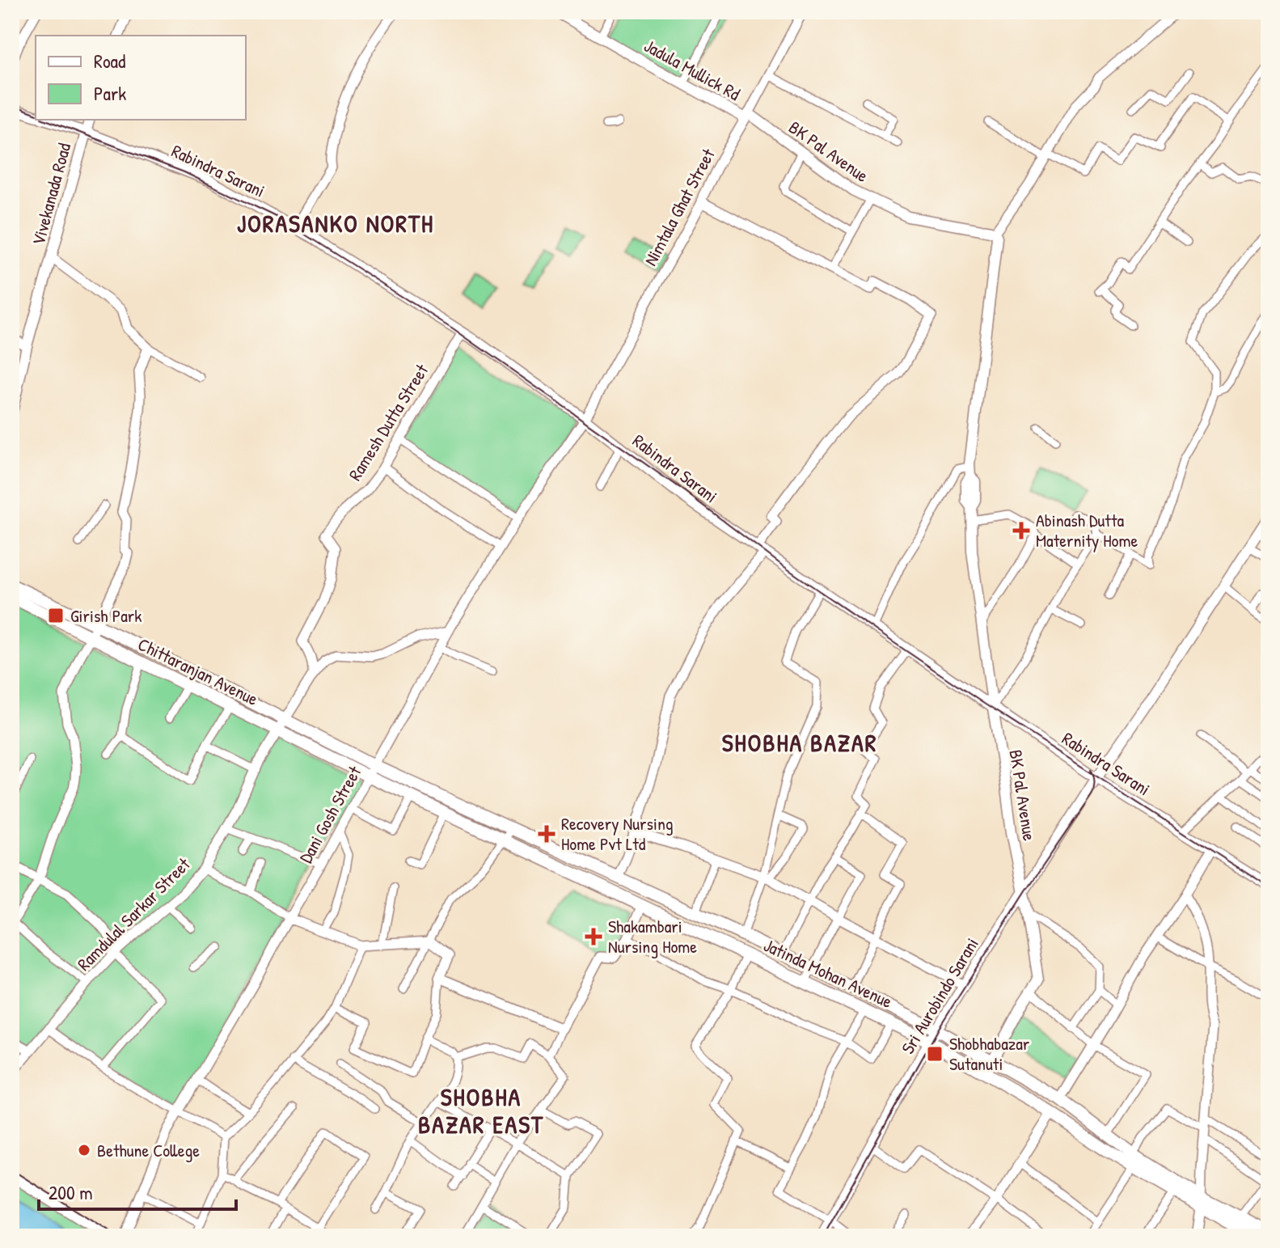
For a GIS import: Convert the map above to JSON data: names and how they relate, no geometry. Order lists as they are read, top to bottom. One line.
{"streets":{"main road":["Jadula Mullick Rd","BK Pal Avenue","Rabindra Sarani","Vivekanada Road","Chittaranjan Avenue","Jatinda Mohan Avenue","Sri Aurobindo Sarani"],"street":["Nimtala Ghat Street","Ramesh Dutta Street","Dani Gosh Street","Ramdulal Sarkar Street"]},"crossings":[["Jadula Mullick Rd","BK Pal Avenue"],["Jadula Mullick Rd","Nimtala Ghat Street"],["BK Pal Avenue","Rabindra Sarani"],["BK Pal Avenue","Nimtala Ghat Street"],["BK Pal Avenue","Jatinda Mohan Avenue"],["BK Pal Avenue","Sri Aurobindo Sarani"],["Rabindra Sarani","Vivekanada Road"],["Rabindra Sarani","Nimtala Ghat Street"],["Rabindra Sarani","Ramesh Dutta Street"],["Rabindra Sarani","Dani Gosh Street"],["Rabindra Sarani","Sri Aurobindo Sarani"],["Nimtala Ghat Street","Dani Gosh Street"],["Chittaranjan Avenue","Dani Gosh Street"],["Chittaranjan Avenue","Ramdulal Sarkar Street"],["Chittaranjan Avenue","Jatinda Mohan Avenue"],["Dani Gosh Street","Jatinda Mohan Avenue"],["Jatinda Mohan Avenue","Sri Aurobindo Sarani"]],"districts":["JORASANKO NORTH","SHOBHA BAZAR","SHOBHA BAZAR EAST"],"places":{"health":["Abinash Dutta Maternity Home","Recovery Nursing Home Pvt Ltd","Shakambari Nursing Home"],"transit":["Girish Park","Shobhabazar Sutanuti"],"other":["Bethune College"]},"legend":["Road","Park"],"scale_bar":"200 m"}
